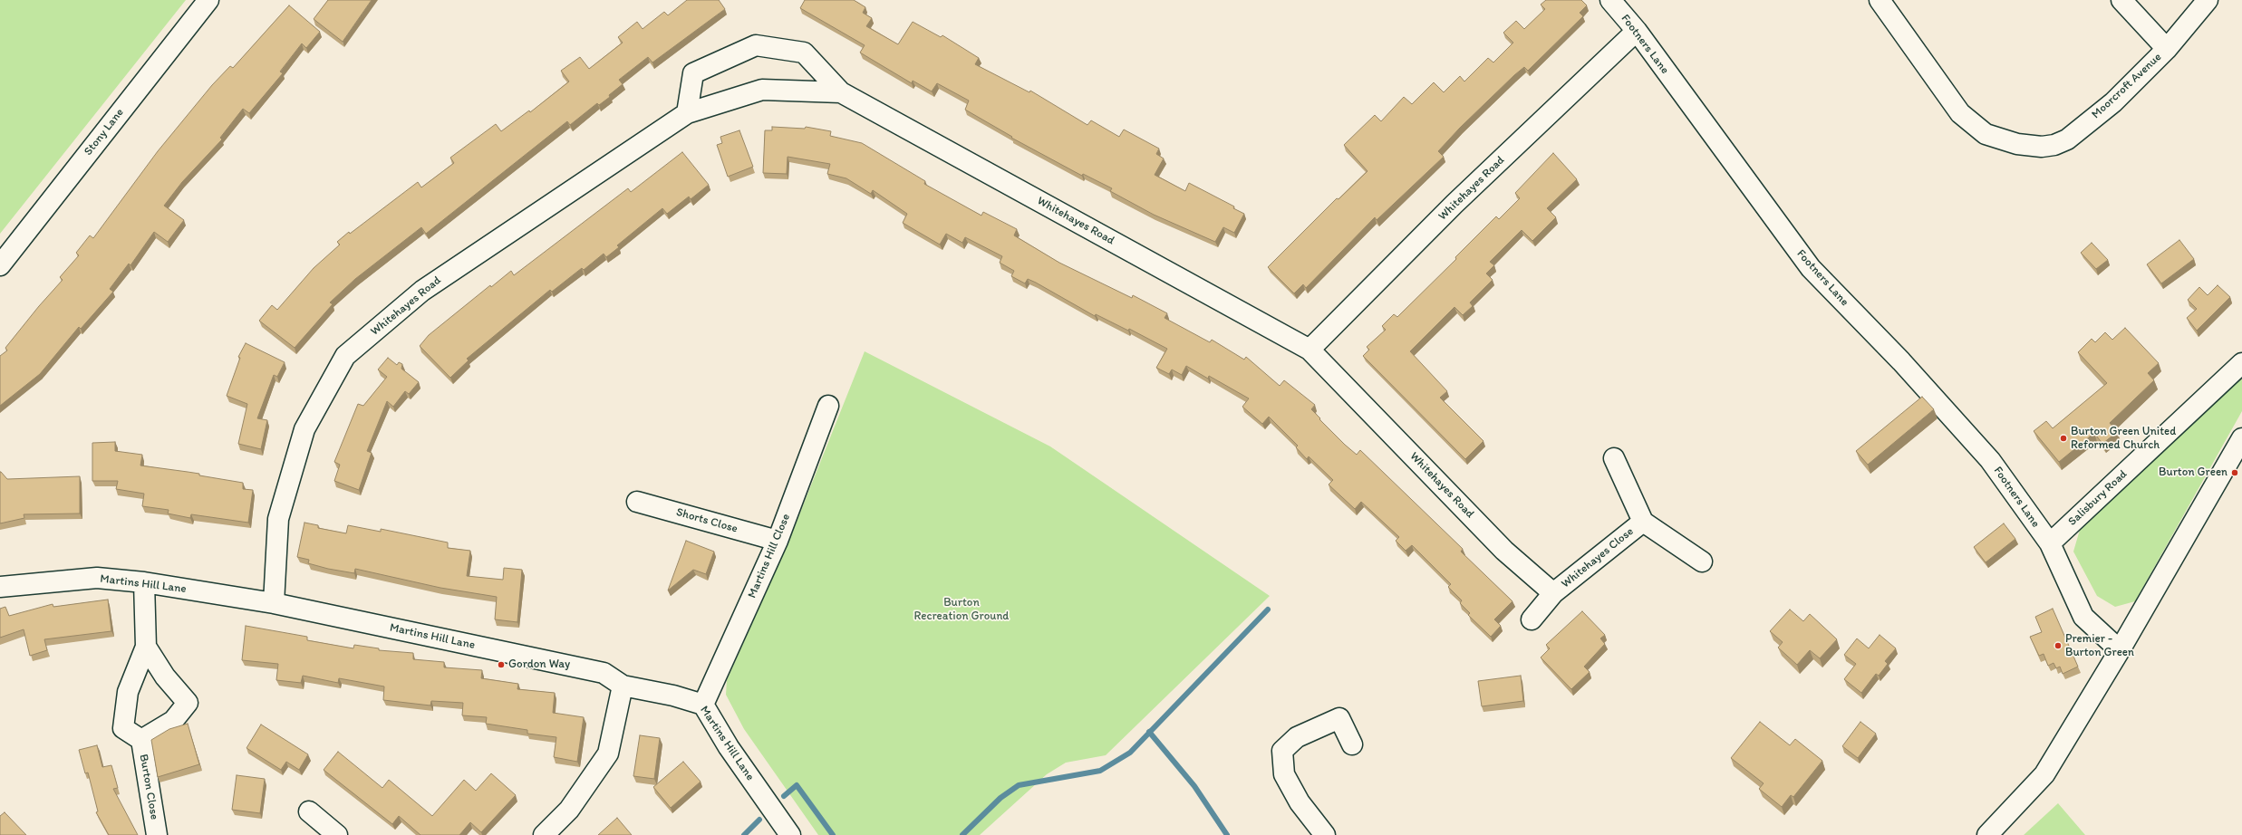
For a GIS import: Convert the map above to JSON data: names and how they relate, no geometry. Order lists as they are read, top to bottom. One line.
{"streets":{"street":["Footners Lane","Moorcroft Avenue","Stony Lane","Whitehayes Road","Salisbury Road","Shorts Close","Martins Hill Close","Whitehayes Close","Martins Hill Lane","Burton Close"]},"crossings":[["Footners Lane","Whitehayes Road"],["Footners Lane","Salisbury Road"],["Whitehayes Road","Whitehayes Close"],["Whitehayes Road","Martins Hill Lane"],["Shorts Close","Martins Hill Close"],["Martins Hill Close","Martins Hill Lane"],["Martins Hill Lane","Burton Close"]],"parks":["Burton Recreation Ground"],"places":["Burton Green United Reformed Church","Burton Green","Premier - Burton Green","Gordon Way"]}
